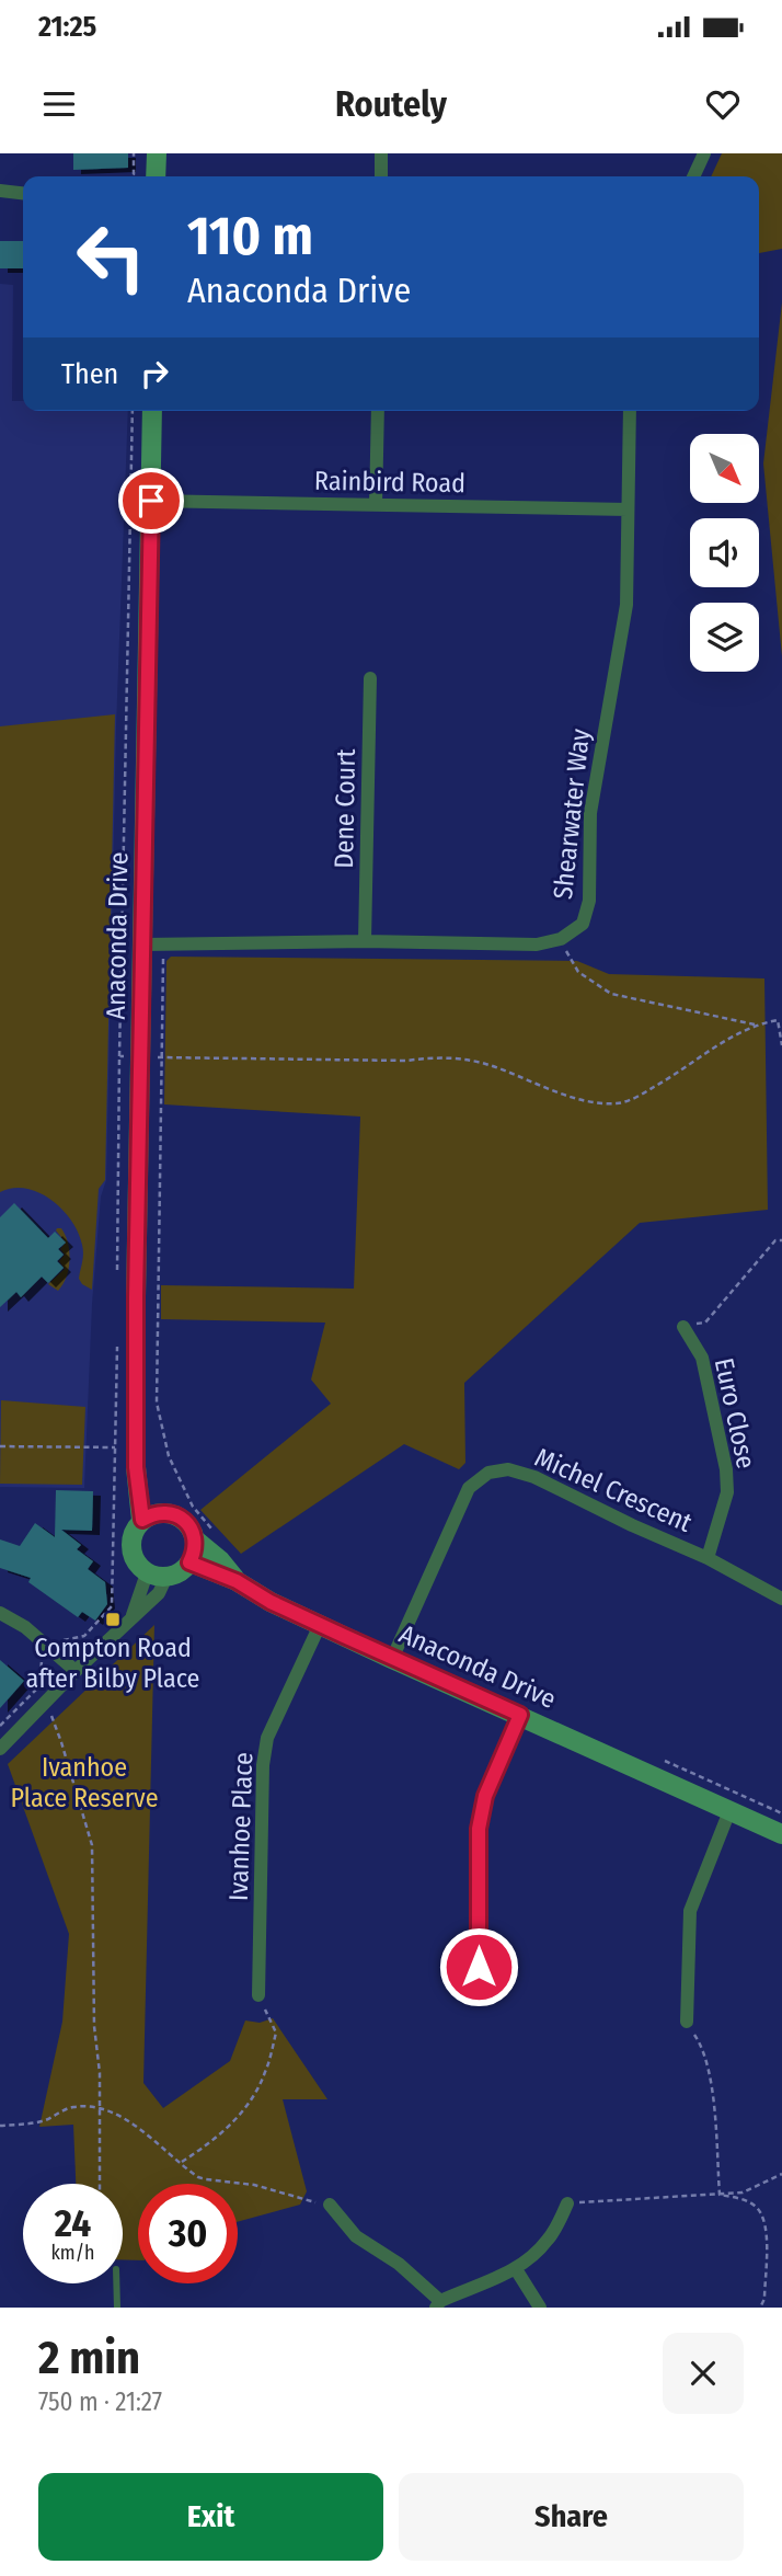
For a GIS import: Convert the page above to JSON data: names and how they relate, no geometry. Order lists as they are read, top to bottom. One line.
{"streets":{"main road":["Anaconda Drive"],"street":["Rainbird Road","Dene Court","Shearwater Way","Euro Close","Michel Crescent","Ivanhoe Place"]},"crossings":[["Rainbird Road","Shearwater Way"],["Rainbird Road","Anaconda Drive"],["Dene Court","Shearwater Way"],["Shearwater Way","Anaconda Drive"],["Anaconda Drive","Michel Crescent"],["Anaconda Drive","Ivanhoe Place"],["Euro Close","Michel Crescent"]],"parks":["Ivanhoe Place Reserve"],"places":{"transit":["Compton Road after Bilby Place"]},"north":"bottom right","page":{"status":"21:25","header":"Routely","turn":["110 m","Anaconda Drive"],"then":"Then","speed":"24 km/h","limit":"30","heading":["2 min","750 m · 21:27"],"buttons":["Exit","Share"]}}
